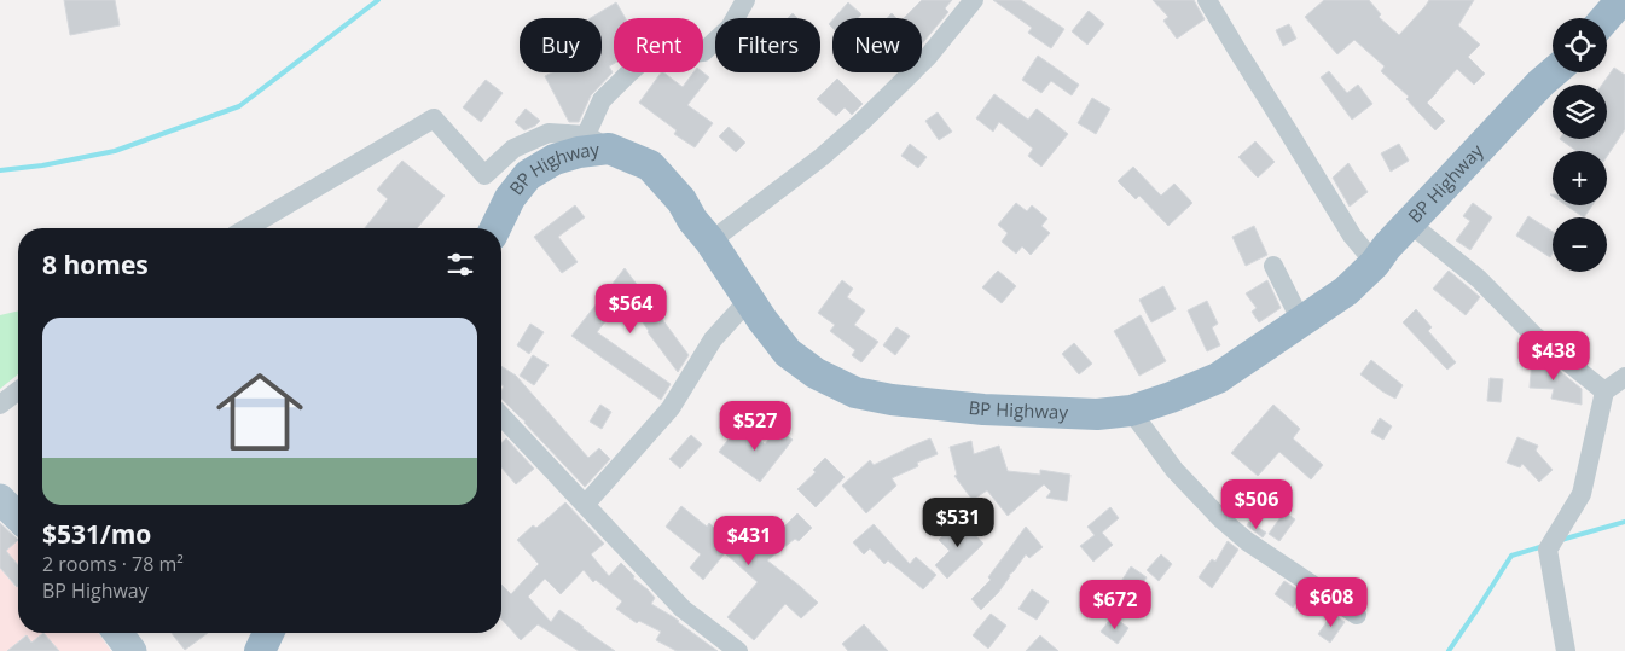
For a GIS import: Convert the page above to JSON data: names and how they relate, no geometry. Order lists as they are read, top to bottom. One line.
{"streets":{"highway":["BP Highway"]},"page":{"map_buttons":["+","−"],"chip":["Buy","Rent","Filters","New"],"heading":"8 homes","price":["$564","$438","$527","$506","$531","$431","$608","$672"],"list":[{"name":"$531/mo","note":"2 rooms · 78 m² · BP Highway"}]}}
